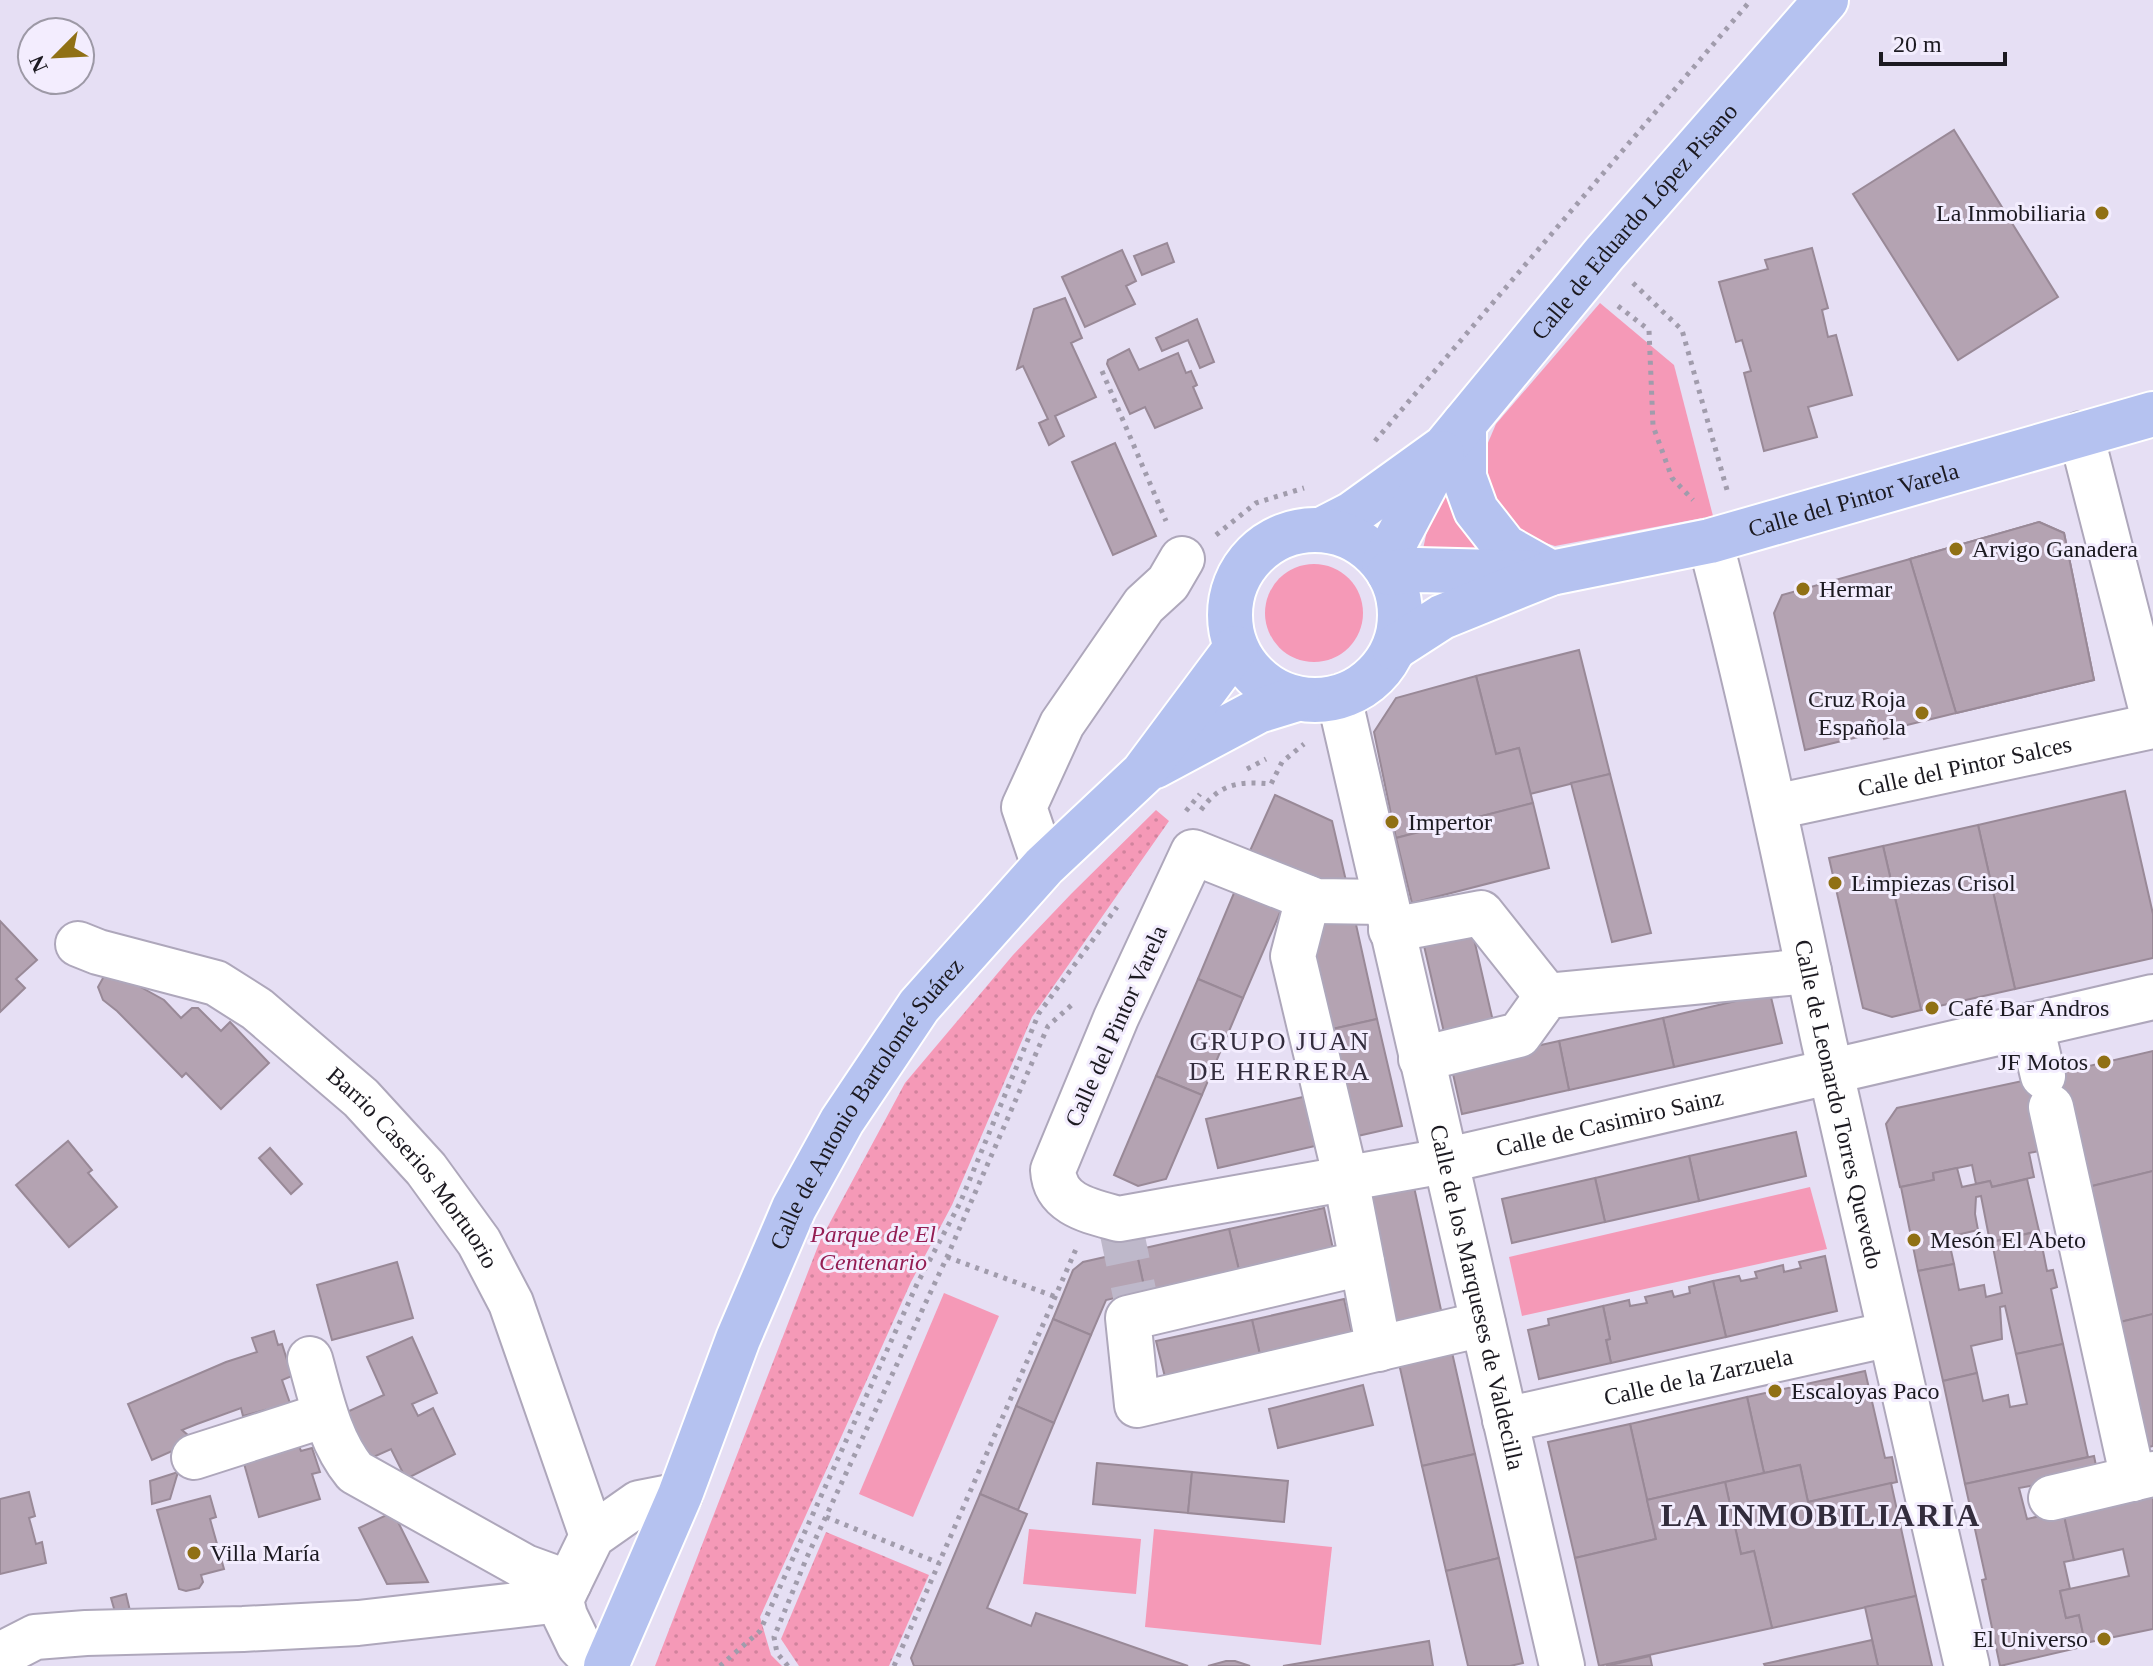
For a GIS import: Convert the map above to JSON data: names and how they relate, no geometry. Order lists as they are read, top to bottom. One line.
{"streets":{"main road":["Calle de Eduardo López Pisano","Calle del Pintor Varela","Calle de Antonio Bartolomé Suárez"],"street":["Calle del Pintor Salces","Calle de Leonardo Torres Quevedo","Calle de Casimiro Sainz","Barrio Caserios Mortuorio","Calle de los Marqueses de Valdecilla","Calle de la Zarzuela"]},"crossings":[["Calle de Eduardo López Pisano","Calle del Pintor Varela"],["Calle de Eduardo López Pisano","Calle de Antonio Bartolomé Suárez"],["Calle de Eduardo López Pisano","Calle de los Marqueses de Valdecilla"],["Calle del Pintor Varela","Calle de Leonardo Torres Quevedo"],["Calle del Pintor Varela","Calle de Antonio Bartolomé Suárez"],["Calle del Pintor Varela","Calle de Casimiro Sainz"],["Calle del Pintor Varela","Calle de los Marqueses de Valdecilla"],["Calle del Pintor Salces","Calle de Leonardo Torres Quevedo"],["Calle de Leonardo Torres Quevedo","Calle de Casimiro Sainz"],["Calle de Leonardo Torres Quevedo","Calle de la Zarzuela"],["Calle de Antonio Bartolomé Suárez","Calle de los Marqueses de Valdecilla"],["Calle de Casimiro Sainz","Calle de los Marqueses de Valdecilla"],["Calle de los Marqueses de Valdecilla","Calle de la Zarzuela"]],"districts":["GRUPO JUAN DE HERRERA","LA INMOBILIARIA"],"parks":["Parque de El Centenario"],"places":["La Inmobiliaria","Arvigo Ganadera","Hermar","Cruz Roja Española","Impertor","Limpiezas Crisol","Café Bar Andros","JF Motos","Mesón El Abeto","Escaloyas Paco","Villa María","El Universo"],"scale_bar":"20 m","north":"bottom left"}
